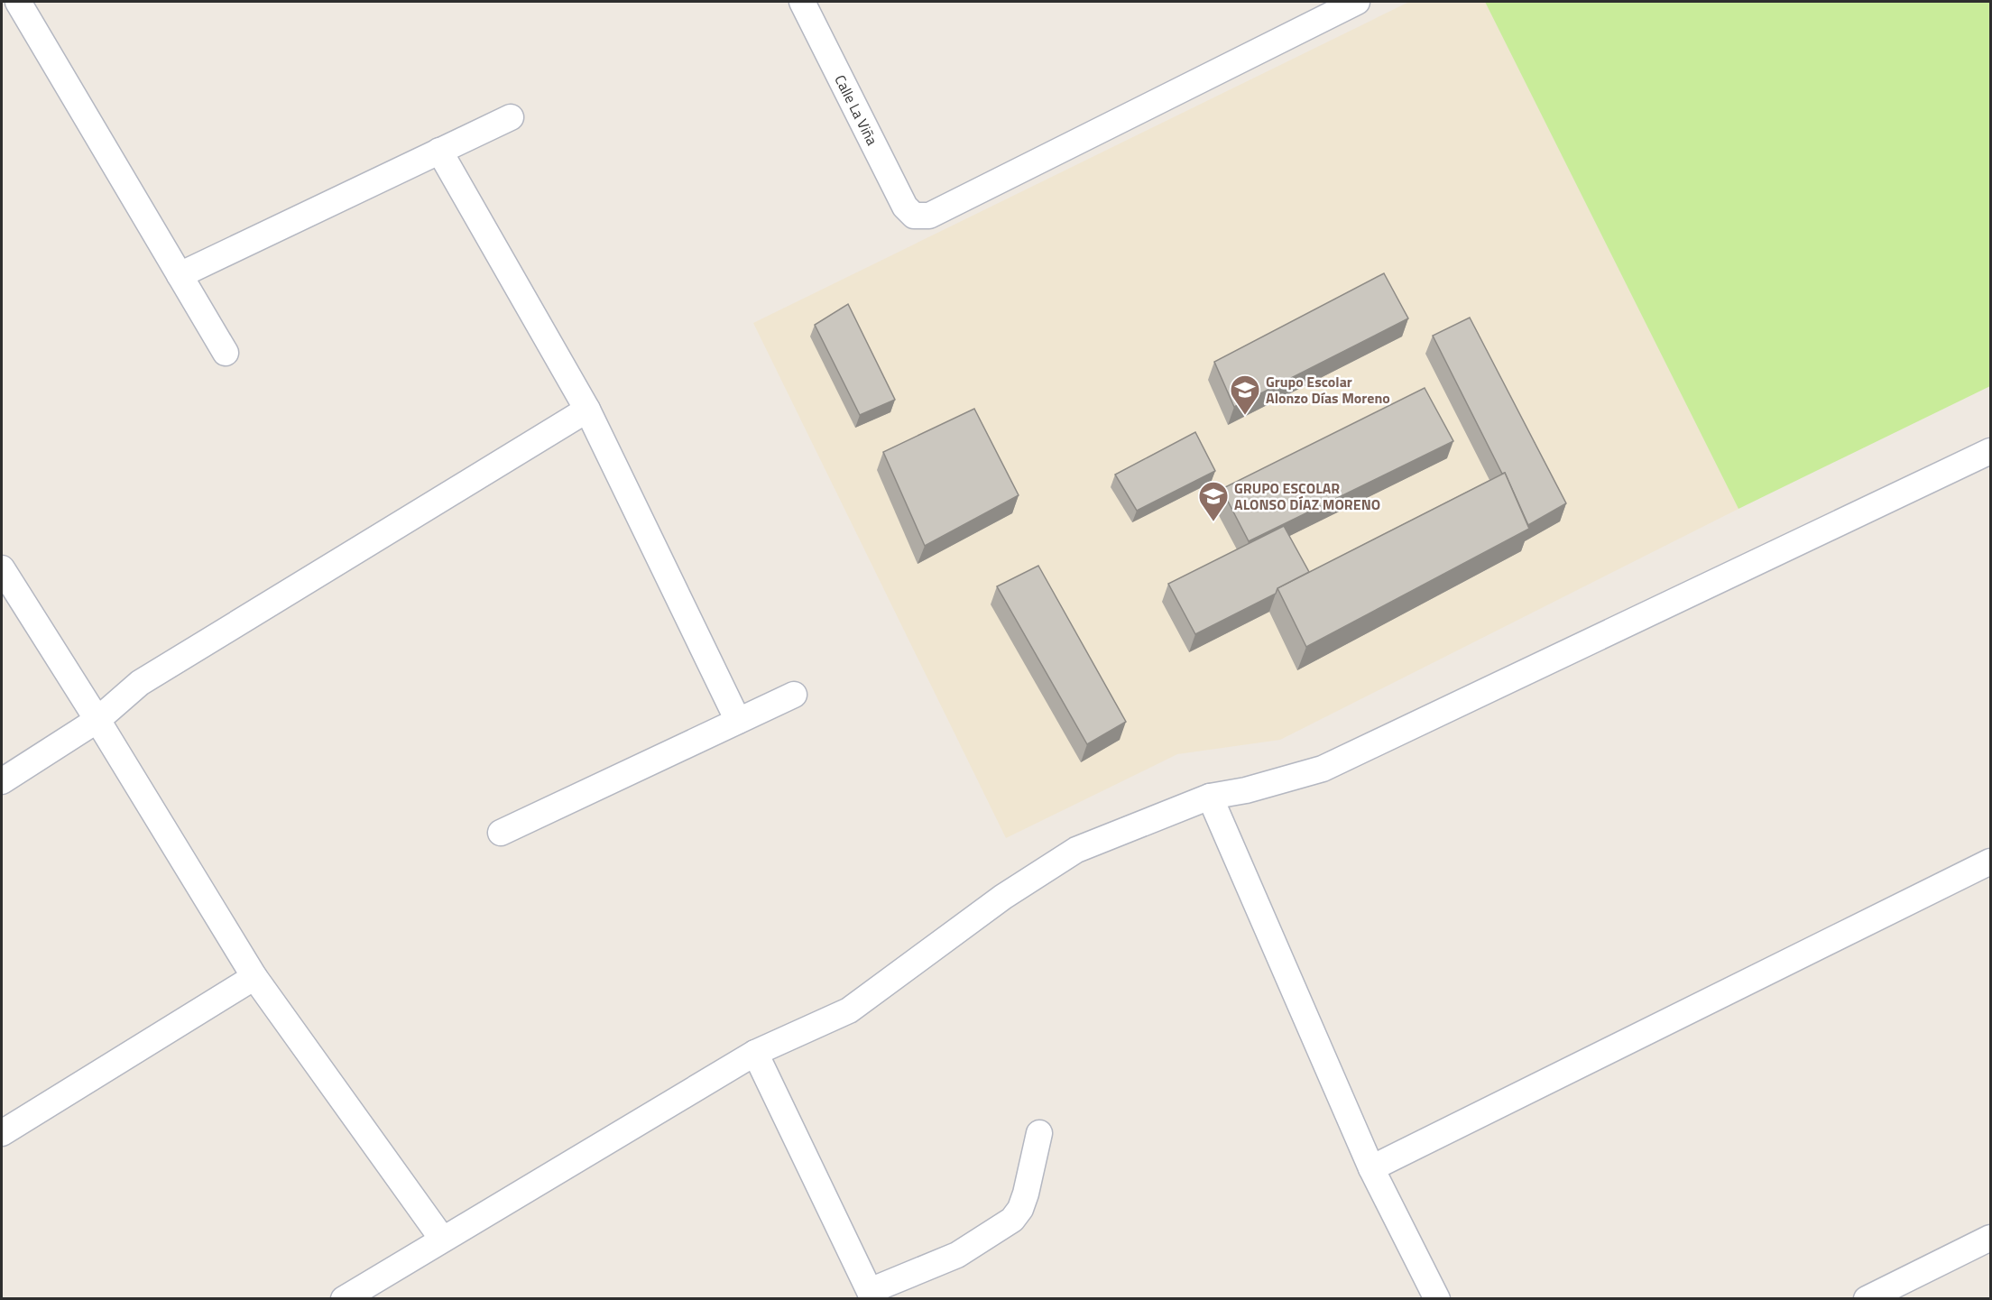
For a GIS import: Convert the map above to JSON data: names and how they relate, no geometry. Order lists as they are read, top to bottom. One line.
{"streets":{"street":["Calle La Viña"]},"places":{"school or university":["Grupo Escolar Alonzo Días Moreno","GRUPO ESCOLAR ALONSO DÍAZ MORENO"]}}
